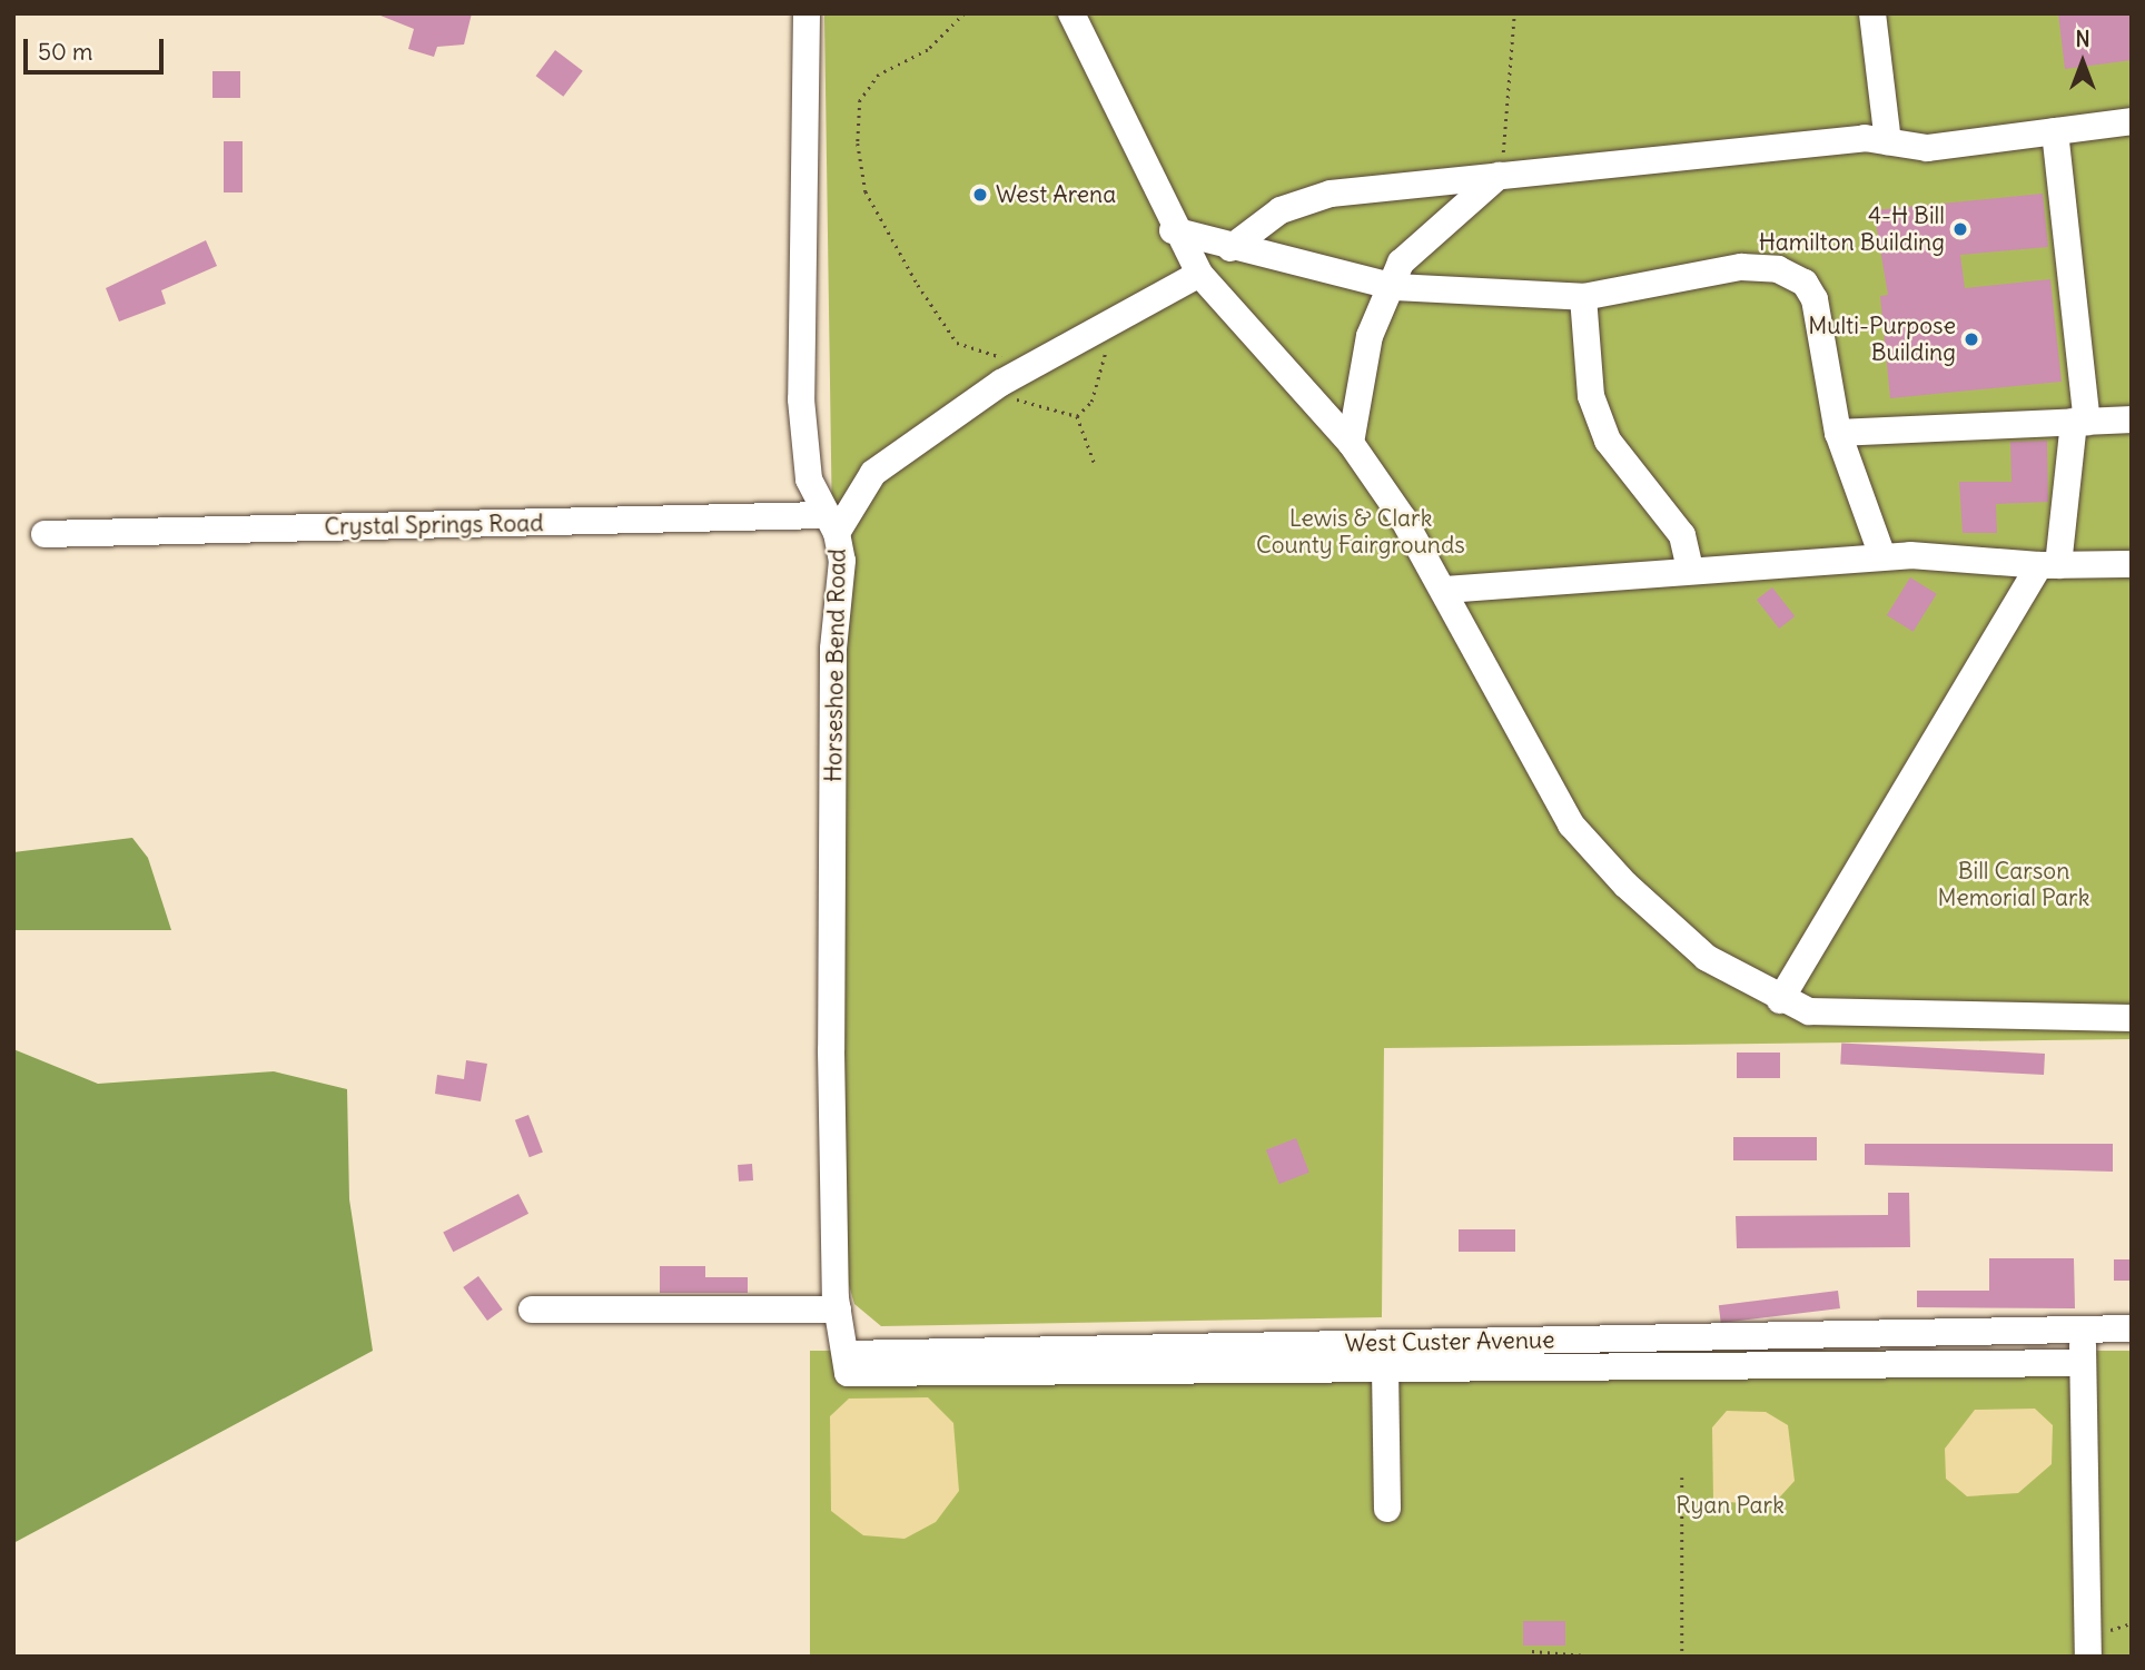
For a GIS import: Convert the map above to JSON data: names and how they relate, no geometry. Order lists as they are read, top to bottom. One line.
{"streets":{"street":["Crystal Springs Road","Horseshoe Bend Road","West Custer Avenue"]},"crossings":[["Crystal Springs Road","Horseshoe Bend Road"]],"parks":["Lewis & Clark County Fairgrounds","Bill Carson Memorial Park","Ryan Park"],"places":["West Arena","4-H Bill Hamilton Building","Multi-Purpose Building"],"scale_bar":"50 m","north":"top"}
